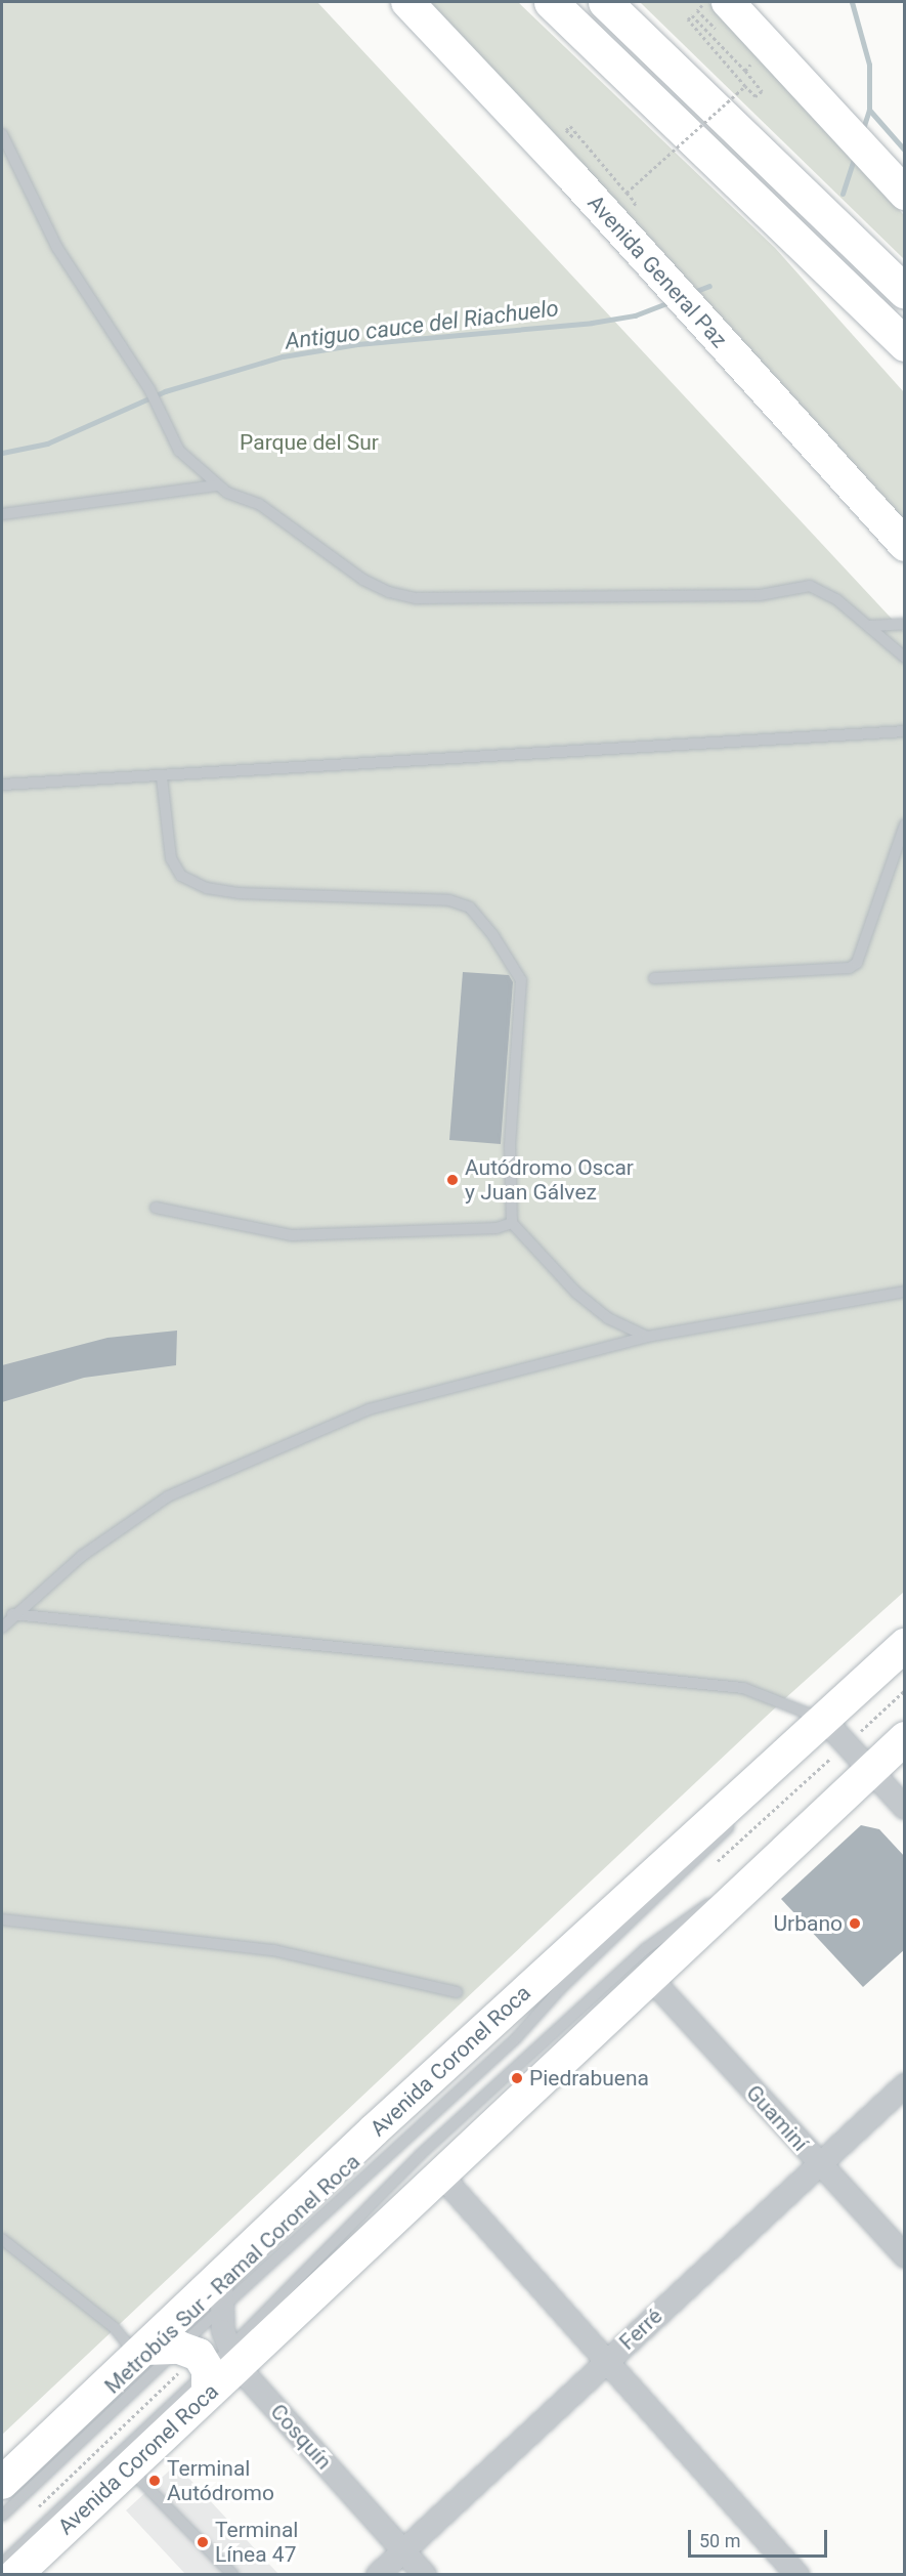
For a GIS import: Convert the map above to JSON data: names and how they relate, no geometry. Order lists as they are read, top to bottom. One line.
{"streets":{"main road":["Avenida General Paz","Avenida Coronel Roca"],"street":["Guaminí","Ferré","Cosquín"],"lane":["Metrobús Sur - Ramal Coronel Roca"]},"crossings":[["Avenida Coronel Roca","Guaminí"],["Avenida Coronel Roca","Metrobús Sur - Ramal Coronel Roca"],["Avenida Coronel Roca","Cosquín"],["Guaminí","Ferré"],["Metrobús Sur - Ramal Coronel Roca","Cosquín"],["Ferré","Cosquín"]],"water":["Antiguo cauce del Riachuelo"],"parks":["Parque del Sur"],"places":["Autódromo Oscar y Juan Gálvez","Urbano","Piedrabuena","Terminal Autódromo","Terminal Línea 47"],"scale_bar":"50 m"}
